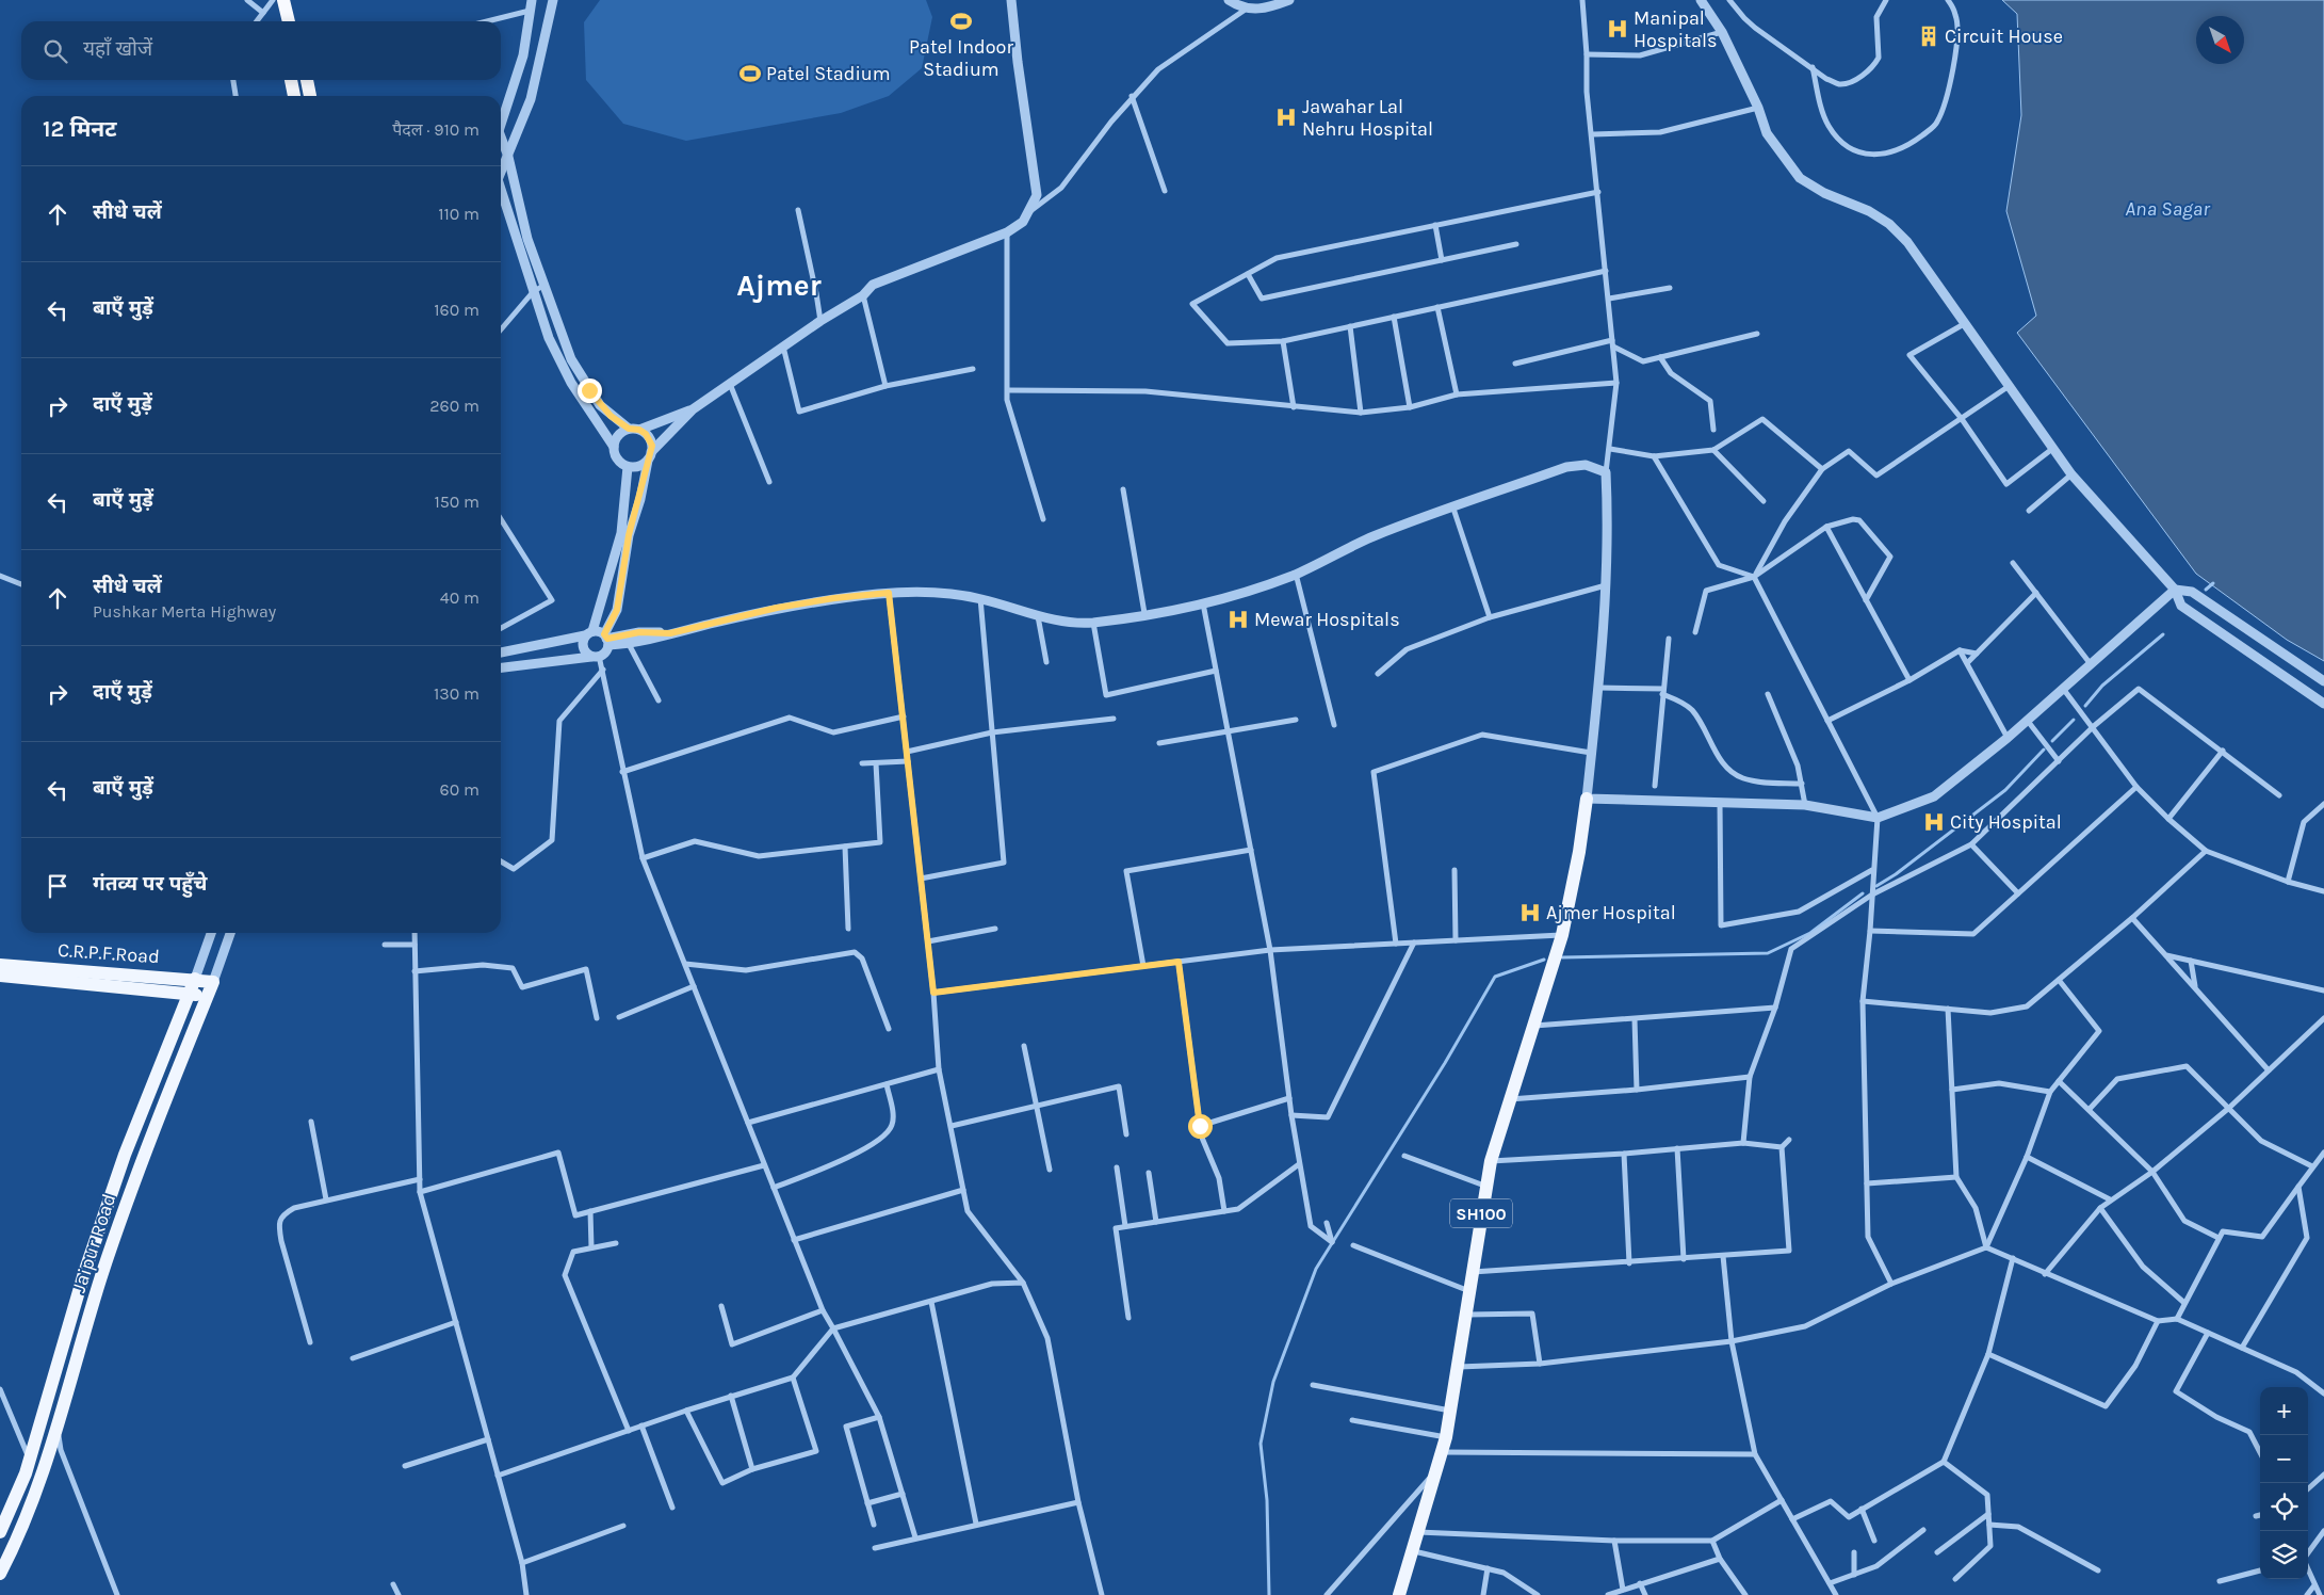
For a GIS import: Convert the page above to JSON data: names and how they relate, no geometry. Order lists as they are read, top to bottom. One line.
{"streets":{"main road":["C.R.P.F.Road","SH100","Jaipur Road"]},"crossings":[["C.R.P.F.Road","Jaipur Road"]],"districts":["Ajmer"],"water":["Ana Sagar"],"places":{"sports":["Patel Indoor Stadium","Patel Stadium"],"hospital":["Manipal Hospitals","Jawahar Lal Nehru Hospital","Mewar Hospitals","City Hospital","Ajmer Hospital"],"building":["Circuit House"]},"north":"bottom right","page":{"search":"यहाँ खोजें","heading":["12 मिनट","पैदल · 910 m"],"list":[["सीधे चलें","110 m"],["बाएँ मुड़ें","160 m"],["दाएँ मुड़ें","260 m"],["बाएँ मुड़ें","150 m"],["सीधे चलें","Pushkar Merta Highway","40 m"],["दाएँ मुड़ें","130 m"],["बाएँ मुड़ें","60 m"],"गंतव्य पर पहुँचे"],"map_buttons":["+","−"]}}
